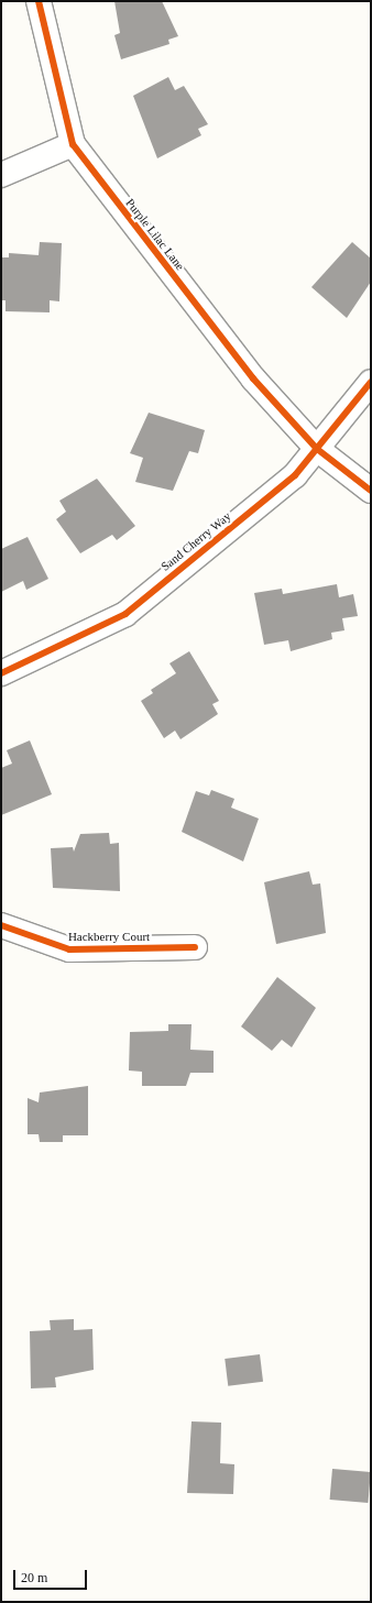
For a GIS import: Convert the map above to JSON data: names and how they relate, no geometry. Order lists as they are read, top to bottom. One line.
{"streets":{"street":["Purple Lilac Lane","Sand Cherry Way","Hackberry Court"]},"crossings":[["Purple Lilac Lane","Sand Cherry Way"]],"scale_bar":"20 m"}
